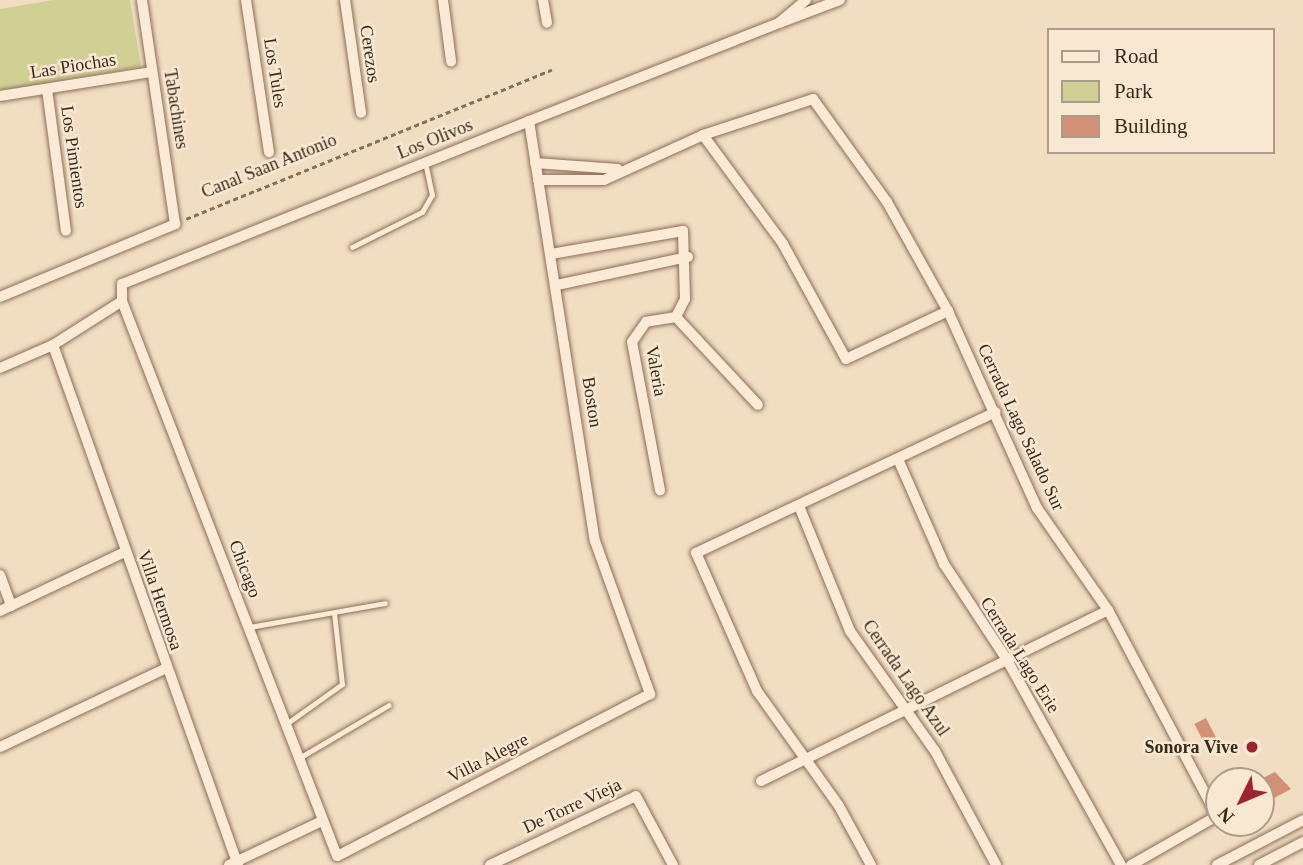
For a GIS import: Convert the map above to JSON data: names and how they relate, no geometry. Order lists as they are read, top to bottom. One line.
{"streets":{"street":["Cerezos","Las Piochas","Los Tules","Tabachines","Los Olivos","Los Pimientos","Valeria","Boston","Cerrada Lago Salado Sur","Chicago","Villa Hermosa","Cerrada Lago Erie","Cerrada Lago Azul","Villa Alegre","De Torre Vieja"],"path":["Canal Saan Antonio"]},"crossings":[["Las Piochas","Tabachines"],["Las Piochas","Los Pimientos"],["Tabachines","Canal Saan Antonio"],["Los Olivos","Boston"],["Los Olivos","Chicago"],["Boston","Villa Alegre"],["Chicago","Villa Alegre"]],"places":["Sonora Vive"],"legend":["Road","Park","Building"],"north":"bottom left"}
